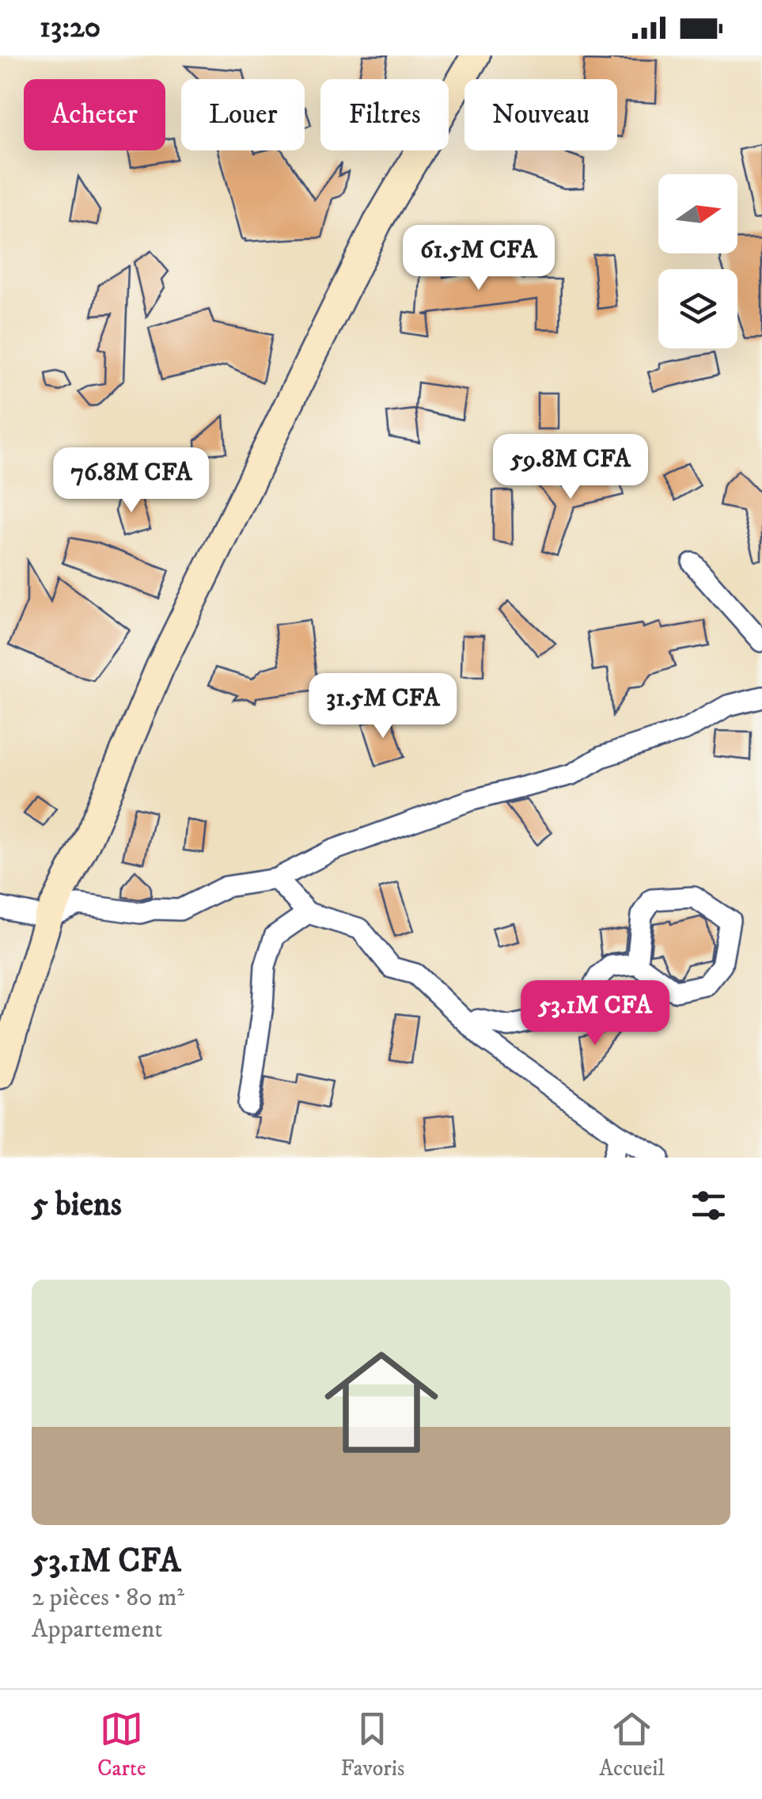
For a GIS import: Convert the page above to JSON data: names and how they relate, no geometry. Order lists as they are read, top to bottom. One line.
{"north":"right","page":{"status":"13:20","chip":["Acheter","Louer","Filtres","Nouveau"],"price":["61.5M CFA","59.8M CFA","76.8M CFA","31.5M CFA","53.1M CFA"],"heading":"5 biens","list":[{"name":"53.1M CFA","note":"2 pièces · 80 m² · Appartement"}],"tabs":["Carte","Favoris","Accueil"]}}
